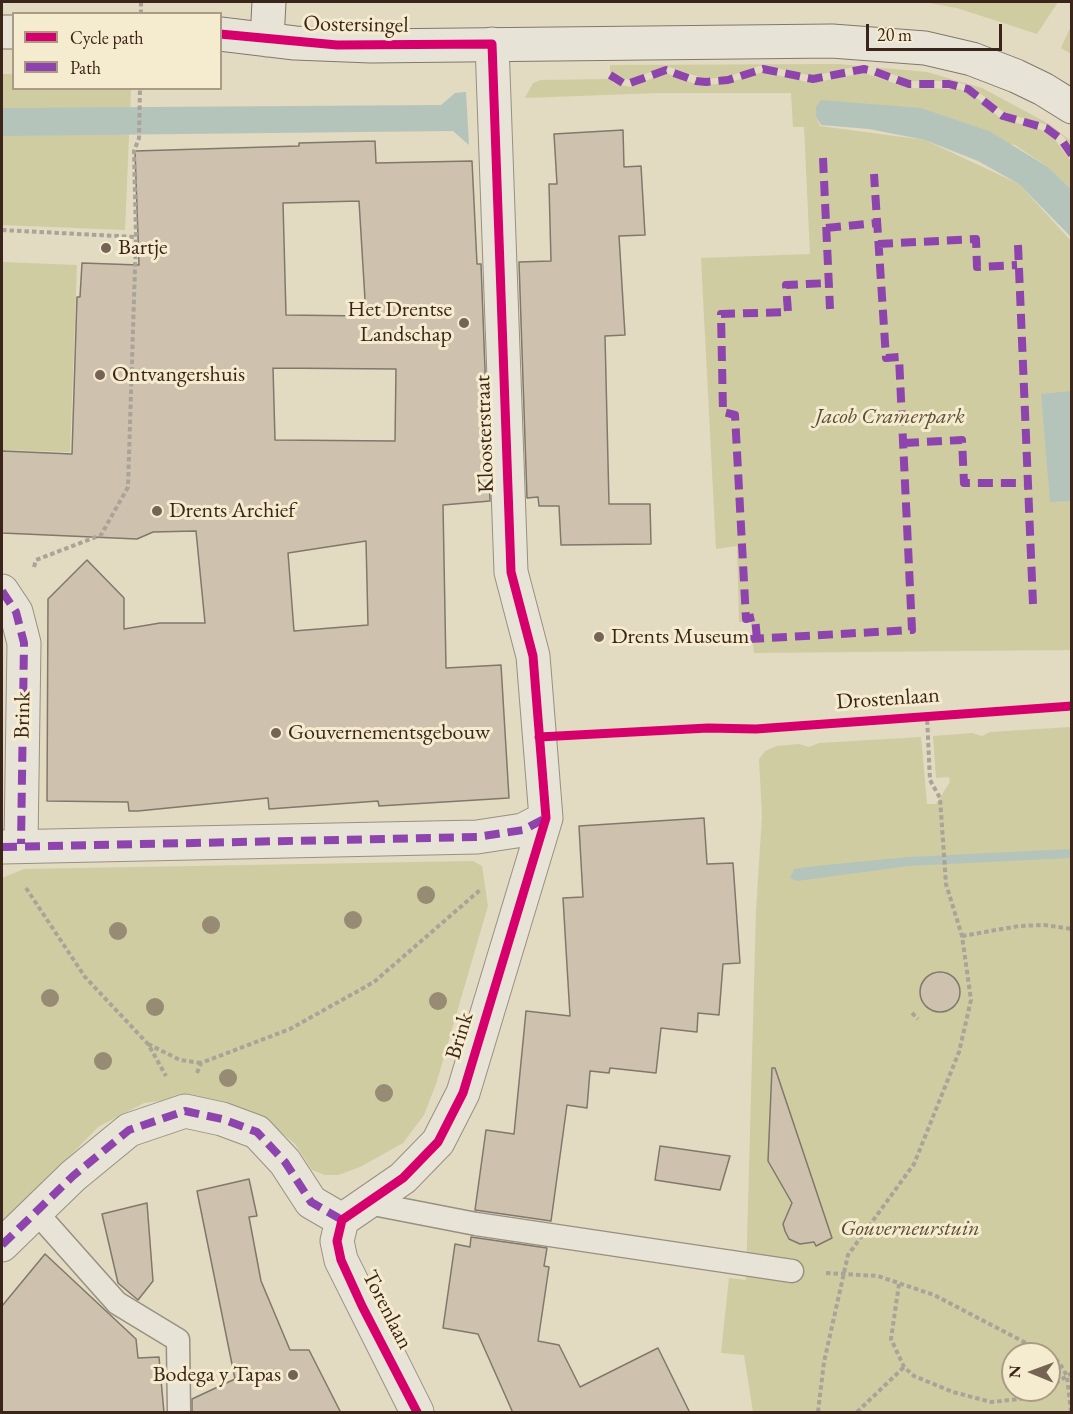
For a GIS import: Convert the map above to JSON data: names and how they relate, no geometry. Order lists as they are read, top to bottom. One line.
{"streets":{"street":["Oostersingel","Kloosterstraat","Brink","Torenlaan"],"cycle path":["Drostenlaan"]},"crossings":[["Oostersingel","Kloosterstraat"],["Kloosterstraat","Brink"],["Brink","Torenlaan"]],"parks":["Jacob Cramerpark","Gouverneurstuin"],"places":["Bartje","Het Drentse Landschap","Ontvangershuis","Drents Archief","Drents Museum","Gouvernementsgebouw","Bodega y Tapas"],"legend":["Cycle path","Path"],"scale_bar":"20 m","north":"left"}
